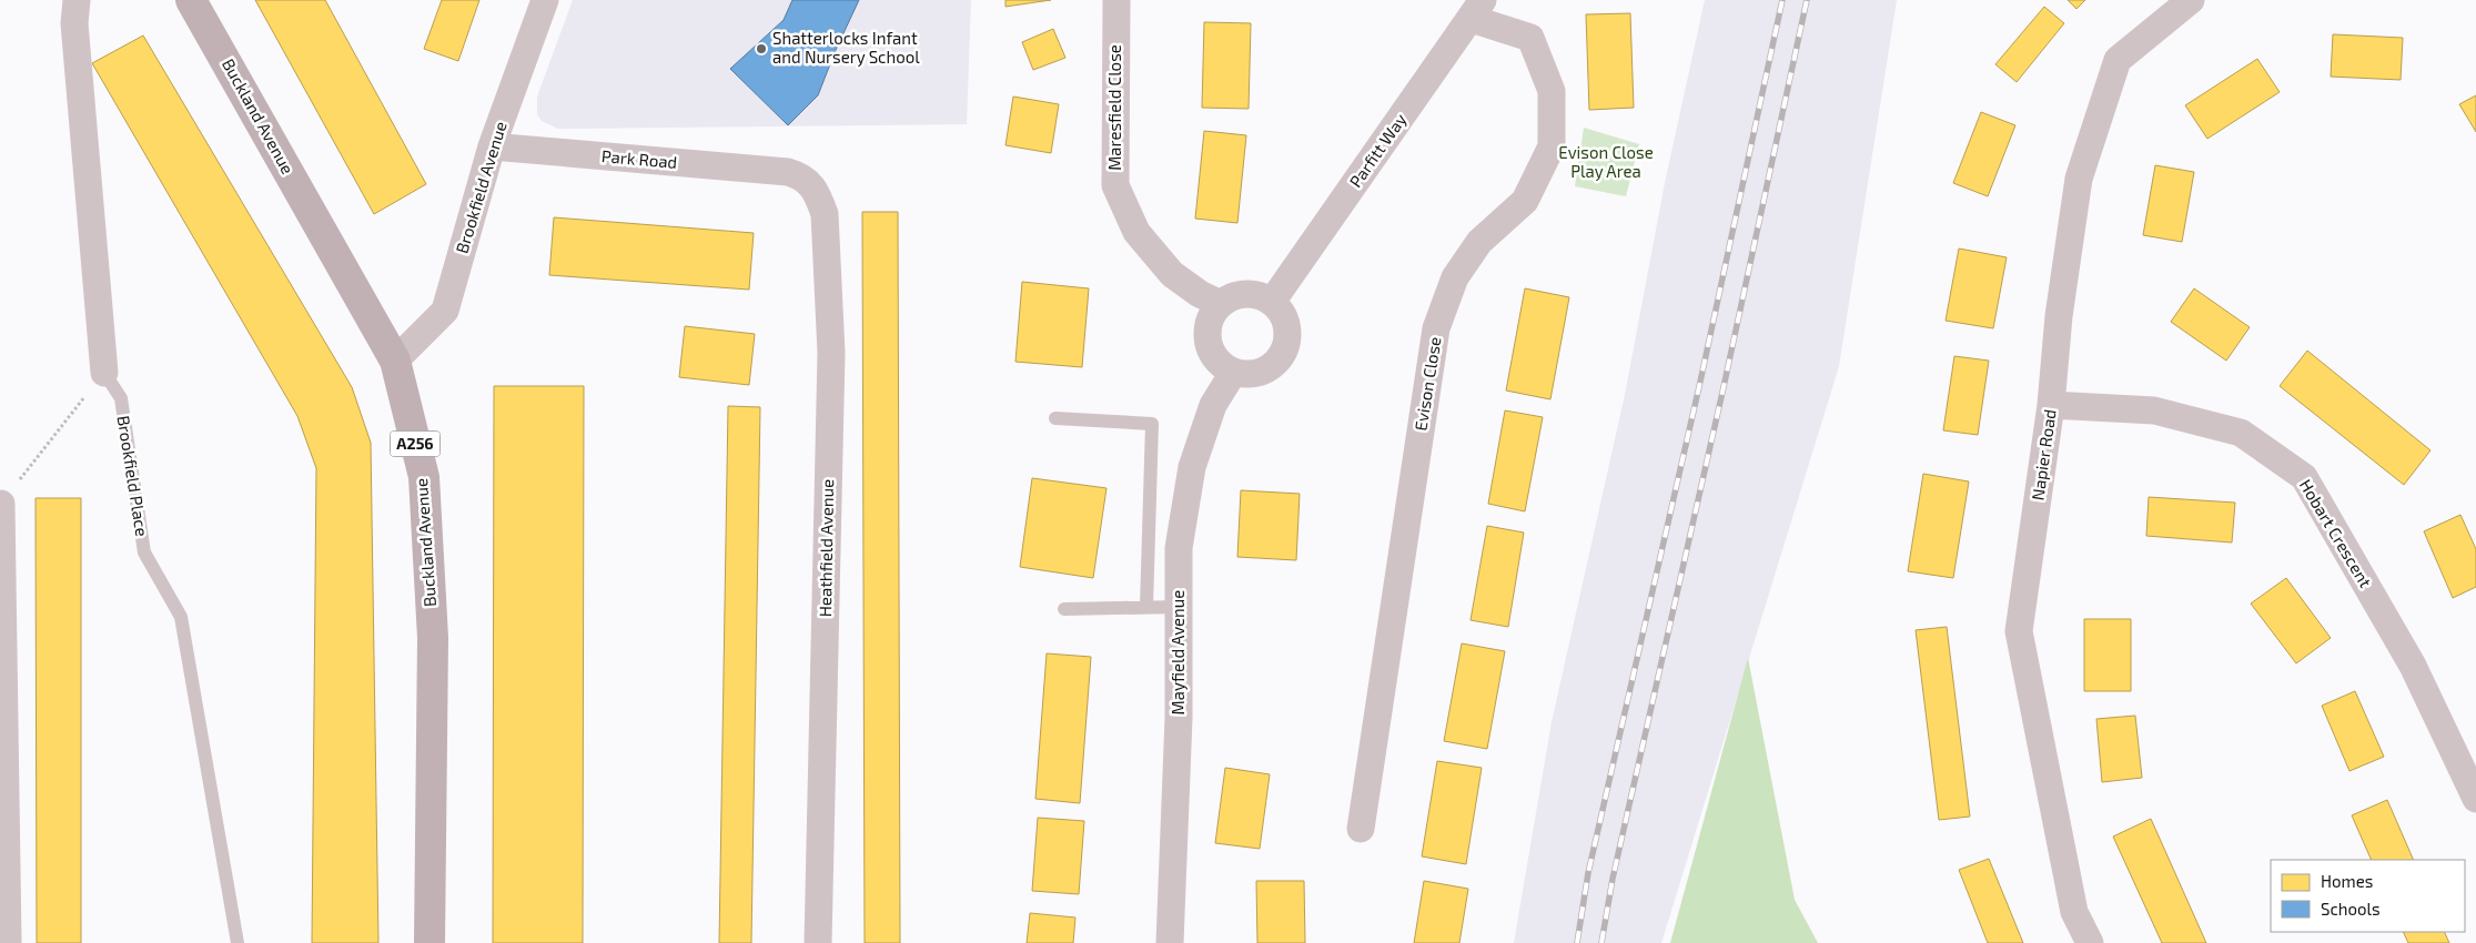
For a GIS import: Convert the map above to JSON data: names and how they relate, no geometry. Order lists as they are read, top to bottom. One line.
{"streets":{"main road":["Buckland Avenue","A256"],"street":["Maresfield Close","Parfitt Way","Park Road","Brookfield Avenue","Evison Close","Napier Road","Brookfield Place","Hobart Crescent","Heathfield Avenue","Mayfield Avenue"]},"crossings":[["Maresfield Close","Parfitt Way"],["Maresfield Close","Mayfield Avenue"],["Buckland Avenue","Brookfield Avenue"],["Parfitt Way","Evison Close"],["Parfitt Way","Mayfield Avenue"],["Park Road","Brookfield Avenue"],["Park Road","Heathfield Avenue"],["Napier Road","Hobart Crescent"]],"parks":["Evison Close Play Area"],"places":["Shatterlocks Infant and Nursery School"],"legend":["Homes","Schools"]}
